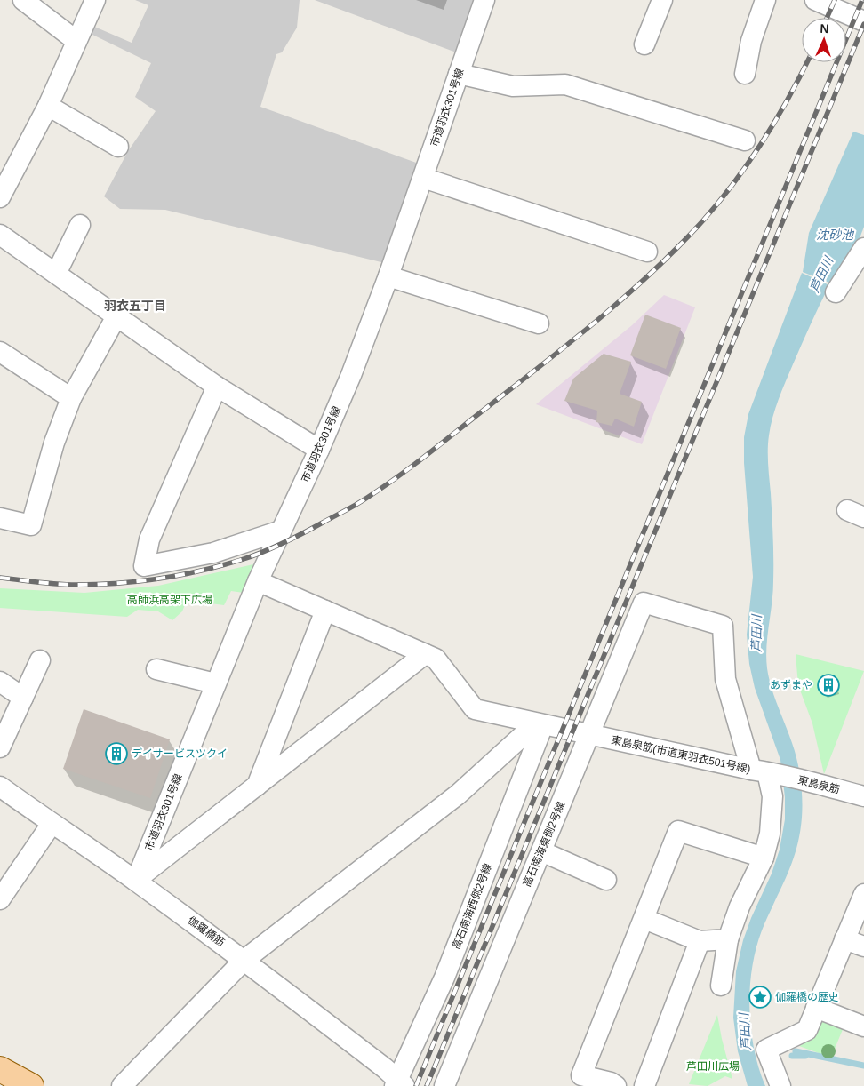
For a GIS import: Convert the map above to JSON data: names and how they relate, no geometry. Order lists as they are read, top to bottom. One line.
{"streets":{"street":["市道羽衣301号線","東島泉筋(市道東羽衣501号線)","東島泉筋","高石南海東側2号線","高石南海西側2号線","伽羅橋筋"]},"crossings":[["市道羽衣301号線","東島泉筋(市道東羽衣501号線)"],["市道羽衣301号線","伽羅橋筋"],["東島泉筋(市道東羽衣501号線)","東島泉筋"],["東島泉筋(市道東羽衣501号線)","高石南海東側2号線"],["東島泉筋(市道東羽衣501号線)","高石南海西側2号線"],["東島泉筋","高石南海東側2号線"],["高石南海西側2号線","伽羅橋筋"]],"districts":["羽衣五丁目"],"water":["沈砂池","芦田川"],"parks":["高師浜高架下広場","芦田川広場"],"places":{"building":["あずまや","デイサービスツクイ"],"place":["伽羅橋の歴史"]},"north":"top"}
